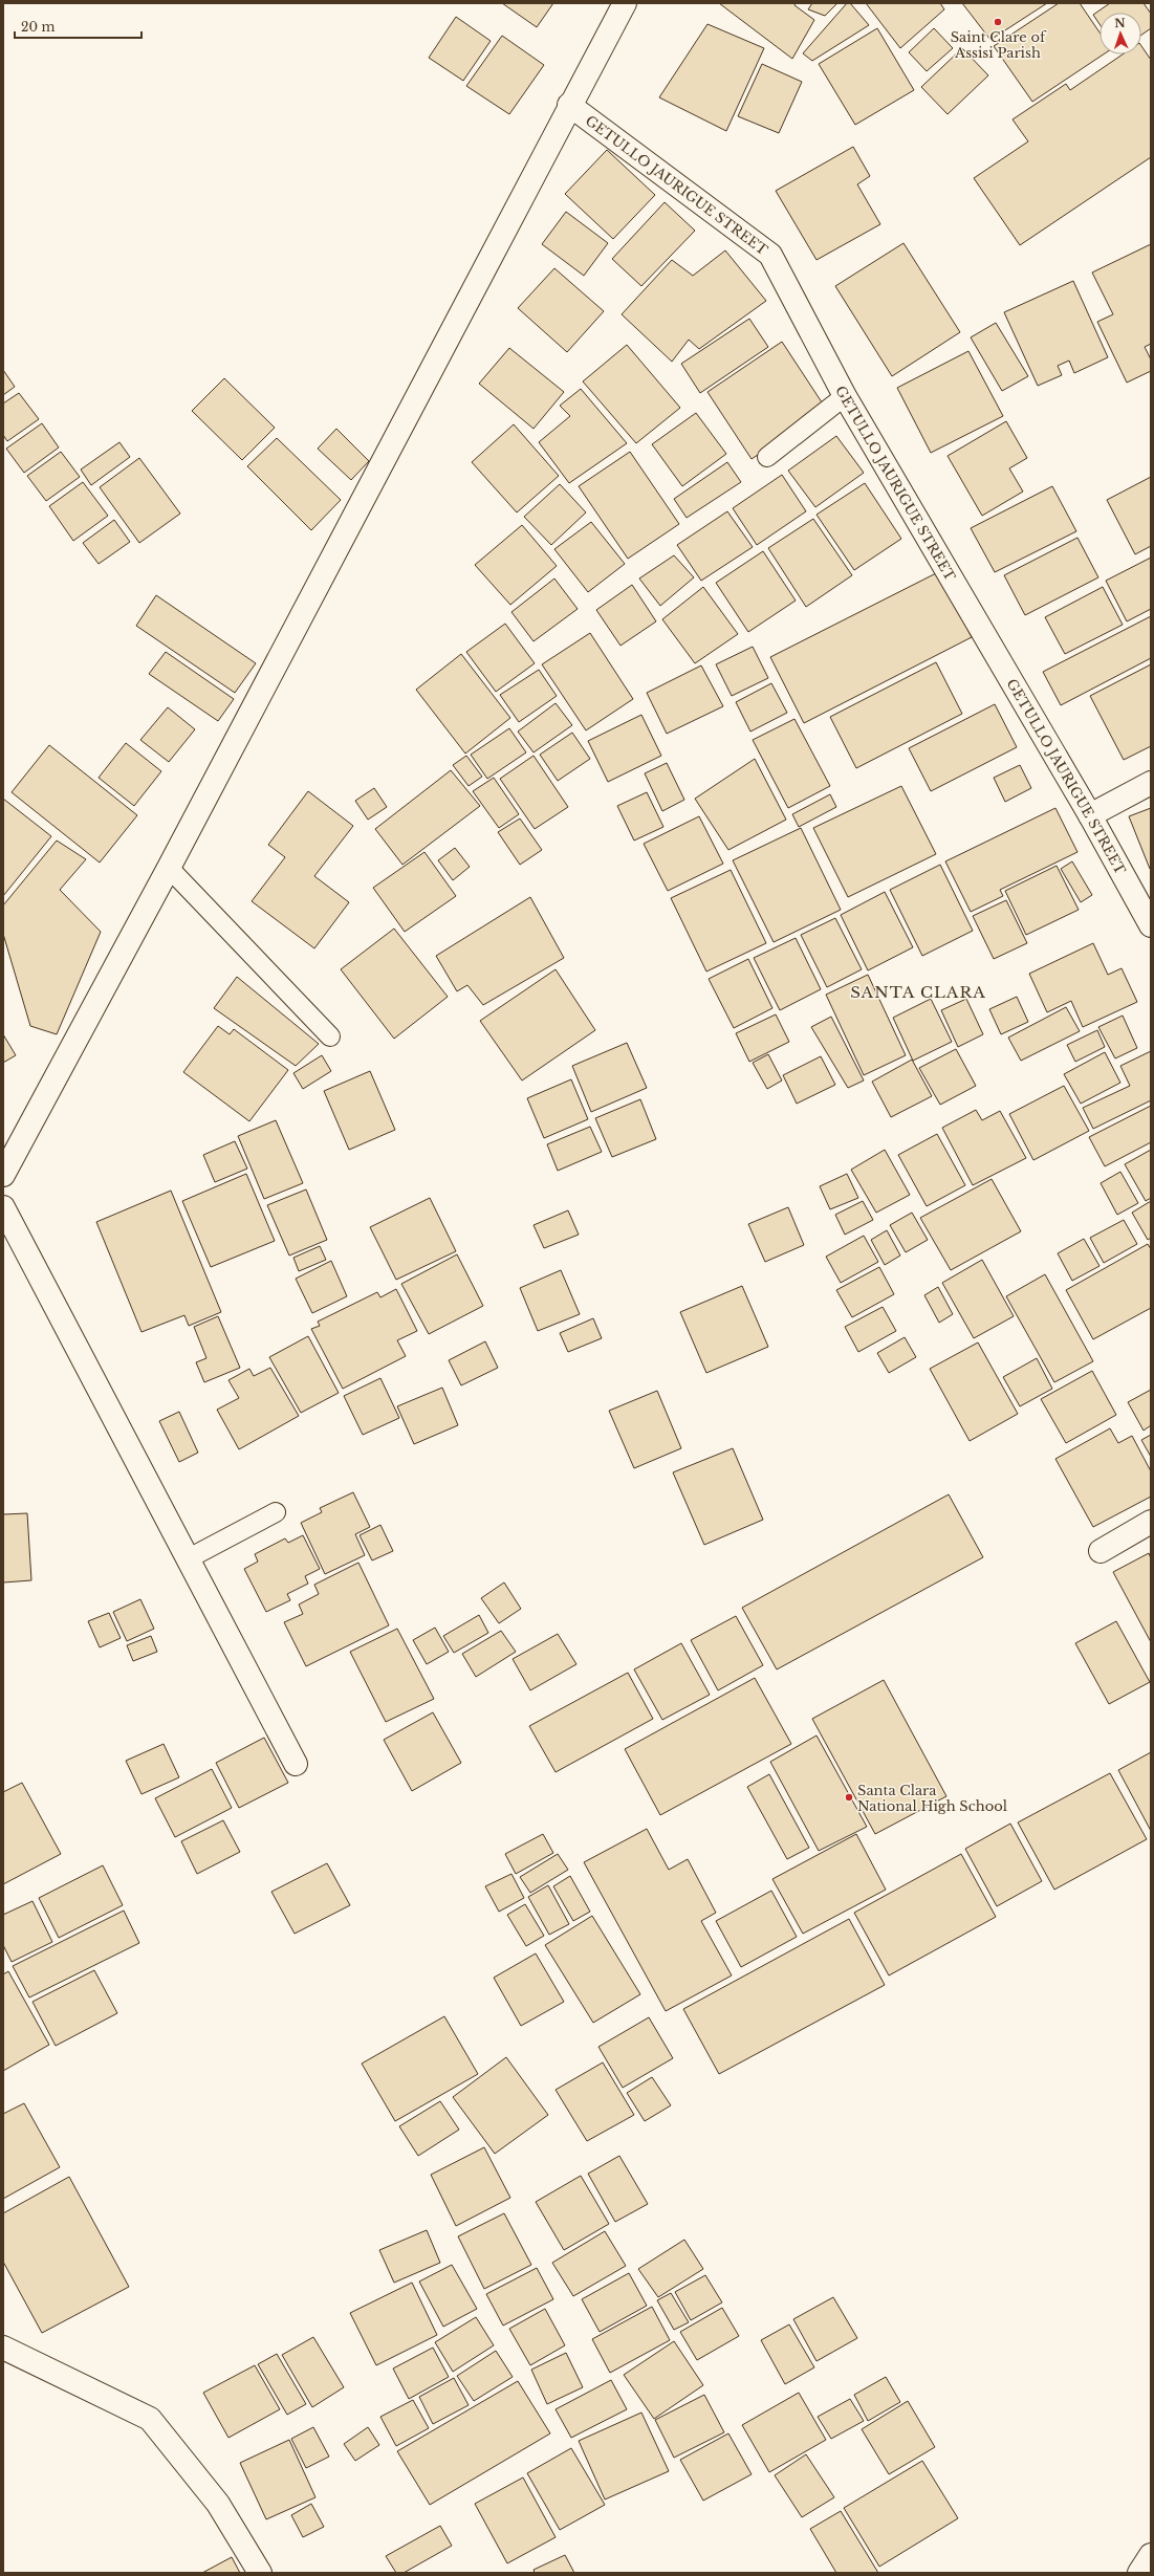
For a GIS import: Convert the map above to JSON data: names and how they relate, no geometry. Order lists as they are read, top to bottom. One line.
{"streets":{"street":["GETULLO JAURIGUE STREET"]},"districts":["SANTA CLARA"],"places":["Saint Clare of Assisi Parish","Santa Clara National High School"],"scale_bar":"20 m","north":"top"}
